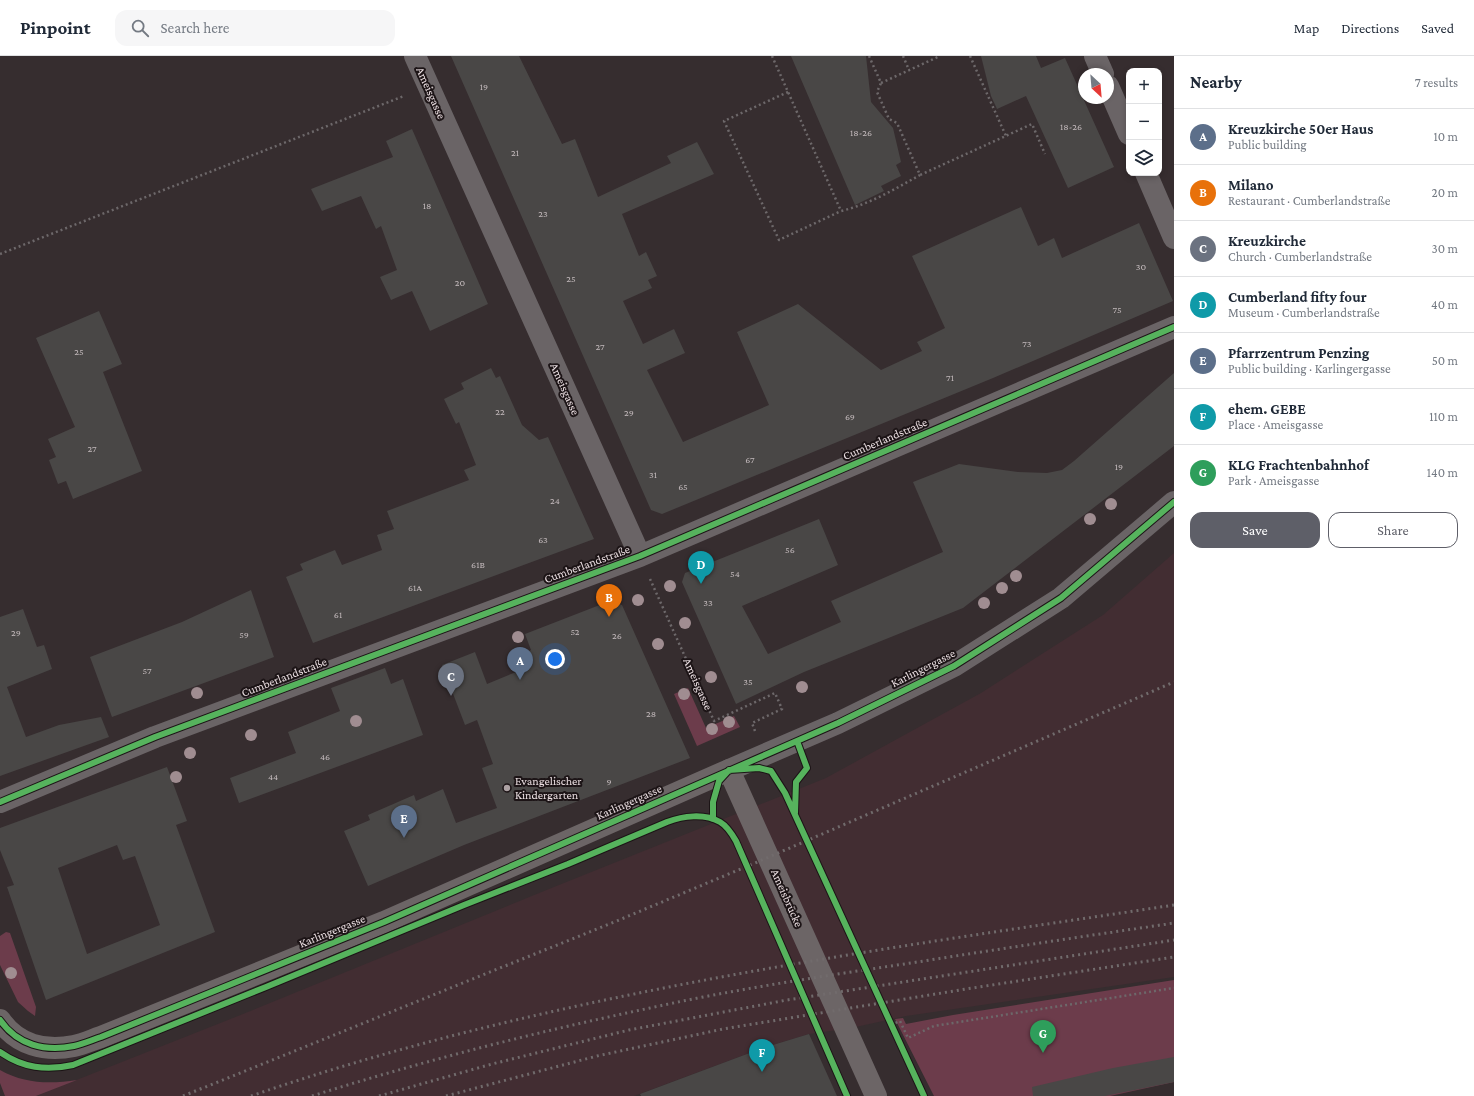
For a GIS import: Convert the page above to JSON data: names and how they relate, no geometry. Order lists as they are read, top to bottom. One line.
{"streets":{"main road":["Karlingergasse","Ameisbrücke"],"street":["Ameisgasse","Cumberlandstraße"]},"crossings":[["Ameisgasse","Cumberlandstraße"],["Karlingergasse","Ameisbrücke"]],"places":["Evangelischer Kindergarten"],"house_numbers":["19","18-26","18-26","21","18","23","30","25","20","75","73","27","25","71","22","29","69","27","67","19","31","65","24","63","56","61B","54","61A","33","61","52","29","59","26","57","35","28","46","44","9"],"north":"bottom right","page":{"header":"Pinpoint","search":"Search here","nav":["Map","Directions","Saved"],"heading":["Nearby","7 results"],"map_buttons":["+","−"],"list":[{"mark":"A","name":"Kreuzkirche 50er Haus","note":"Public building","value":"10 m"},{"mark":"B","name":"Milano","note":"Restaurant · Cumberlandstraße","value":"20 m"},{"mark":"C","name":"Kreuzkirche","note":"Church · Cumberlandstraße","value":"30 m"},{"mark":"D","name":"Cumberland fifty four","note":"Museum · Cumberlandstraße","value":"40 m"},{"mark":"E","name":"Pfarrzentrum Penzing","note":"Public building · Karlingergasse","value":"50 m"},{"mark":"F","name":"ehem. GEBE","note":"Place · Ameisgasse","value":"110 m"},{"mark":"G","name":"KLG Frachtenbahnhof","note":"Park · Ameisgasse","value":"140 m"}],"buttons":["Save","Share"],"pins":["D","B","A","C","E","G","F"]}}
